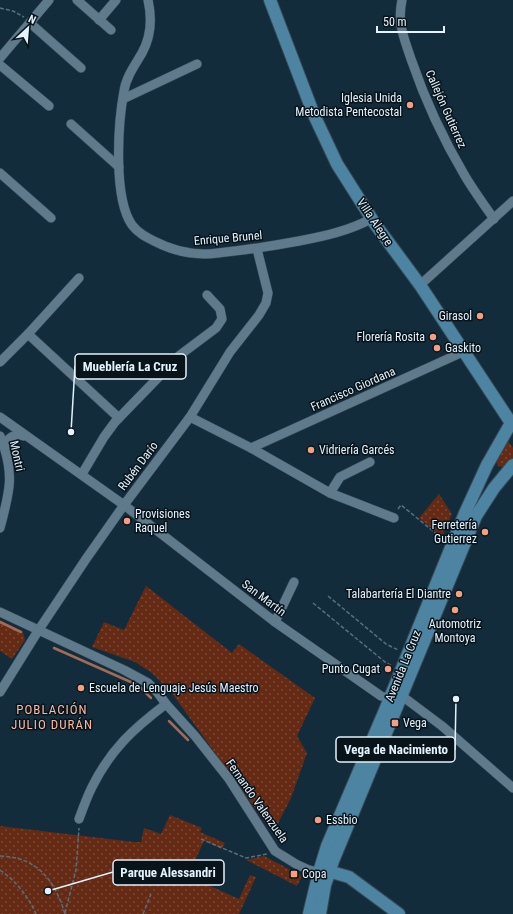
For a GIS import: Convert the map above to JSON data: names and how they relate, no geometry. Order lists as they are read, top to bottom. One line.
{"streets":{"main road":["Villa Alegre","Avenida La Cruz"],"street":["Callejón Gutierrez","Enrique Brunel","Francisco Giordana","Montri","Rubén Darío","San Martín","Fernando Valenzuela"]},"crossings":[["Villa Alegre","Enrique Brunel"],["Villa Alegre","Francisco Giordana"],["Villa Alegre","Avenida La Cruz"],["Enrique Brunel","Rubén Darío"],["Rubén Darío","San Martín"],["Rubén Darío","Fernando Valenzuela"],["San Martín","Avenida La Cruz"],["Avenida La Cruz","Fernando Valenzuela"]],"districts":["POBLACIÓN JULIO DURÁN"],"places":{"other":["Iglesia Unida Metodista Pentecostal","Girasol","Florería Rosita","Gaskito","Mueblería La Cruz","Vidriería Garcés","Provisiones Raquel","Ferretería Gutierrez","Talabartería El Diantre","Automotriz Montoya","Punto Cugat","Escuela de Lenguaje Jesús Maestro","Vega de Nacimiento","Essbio","Parque Alessandri"],"transit":["Vega","Copa"]},"scale_bar":"50 m","north":"top right"}
